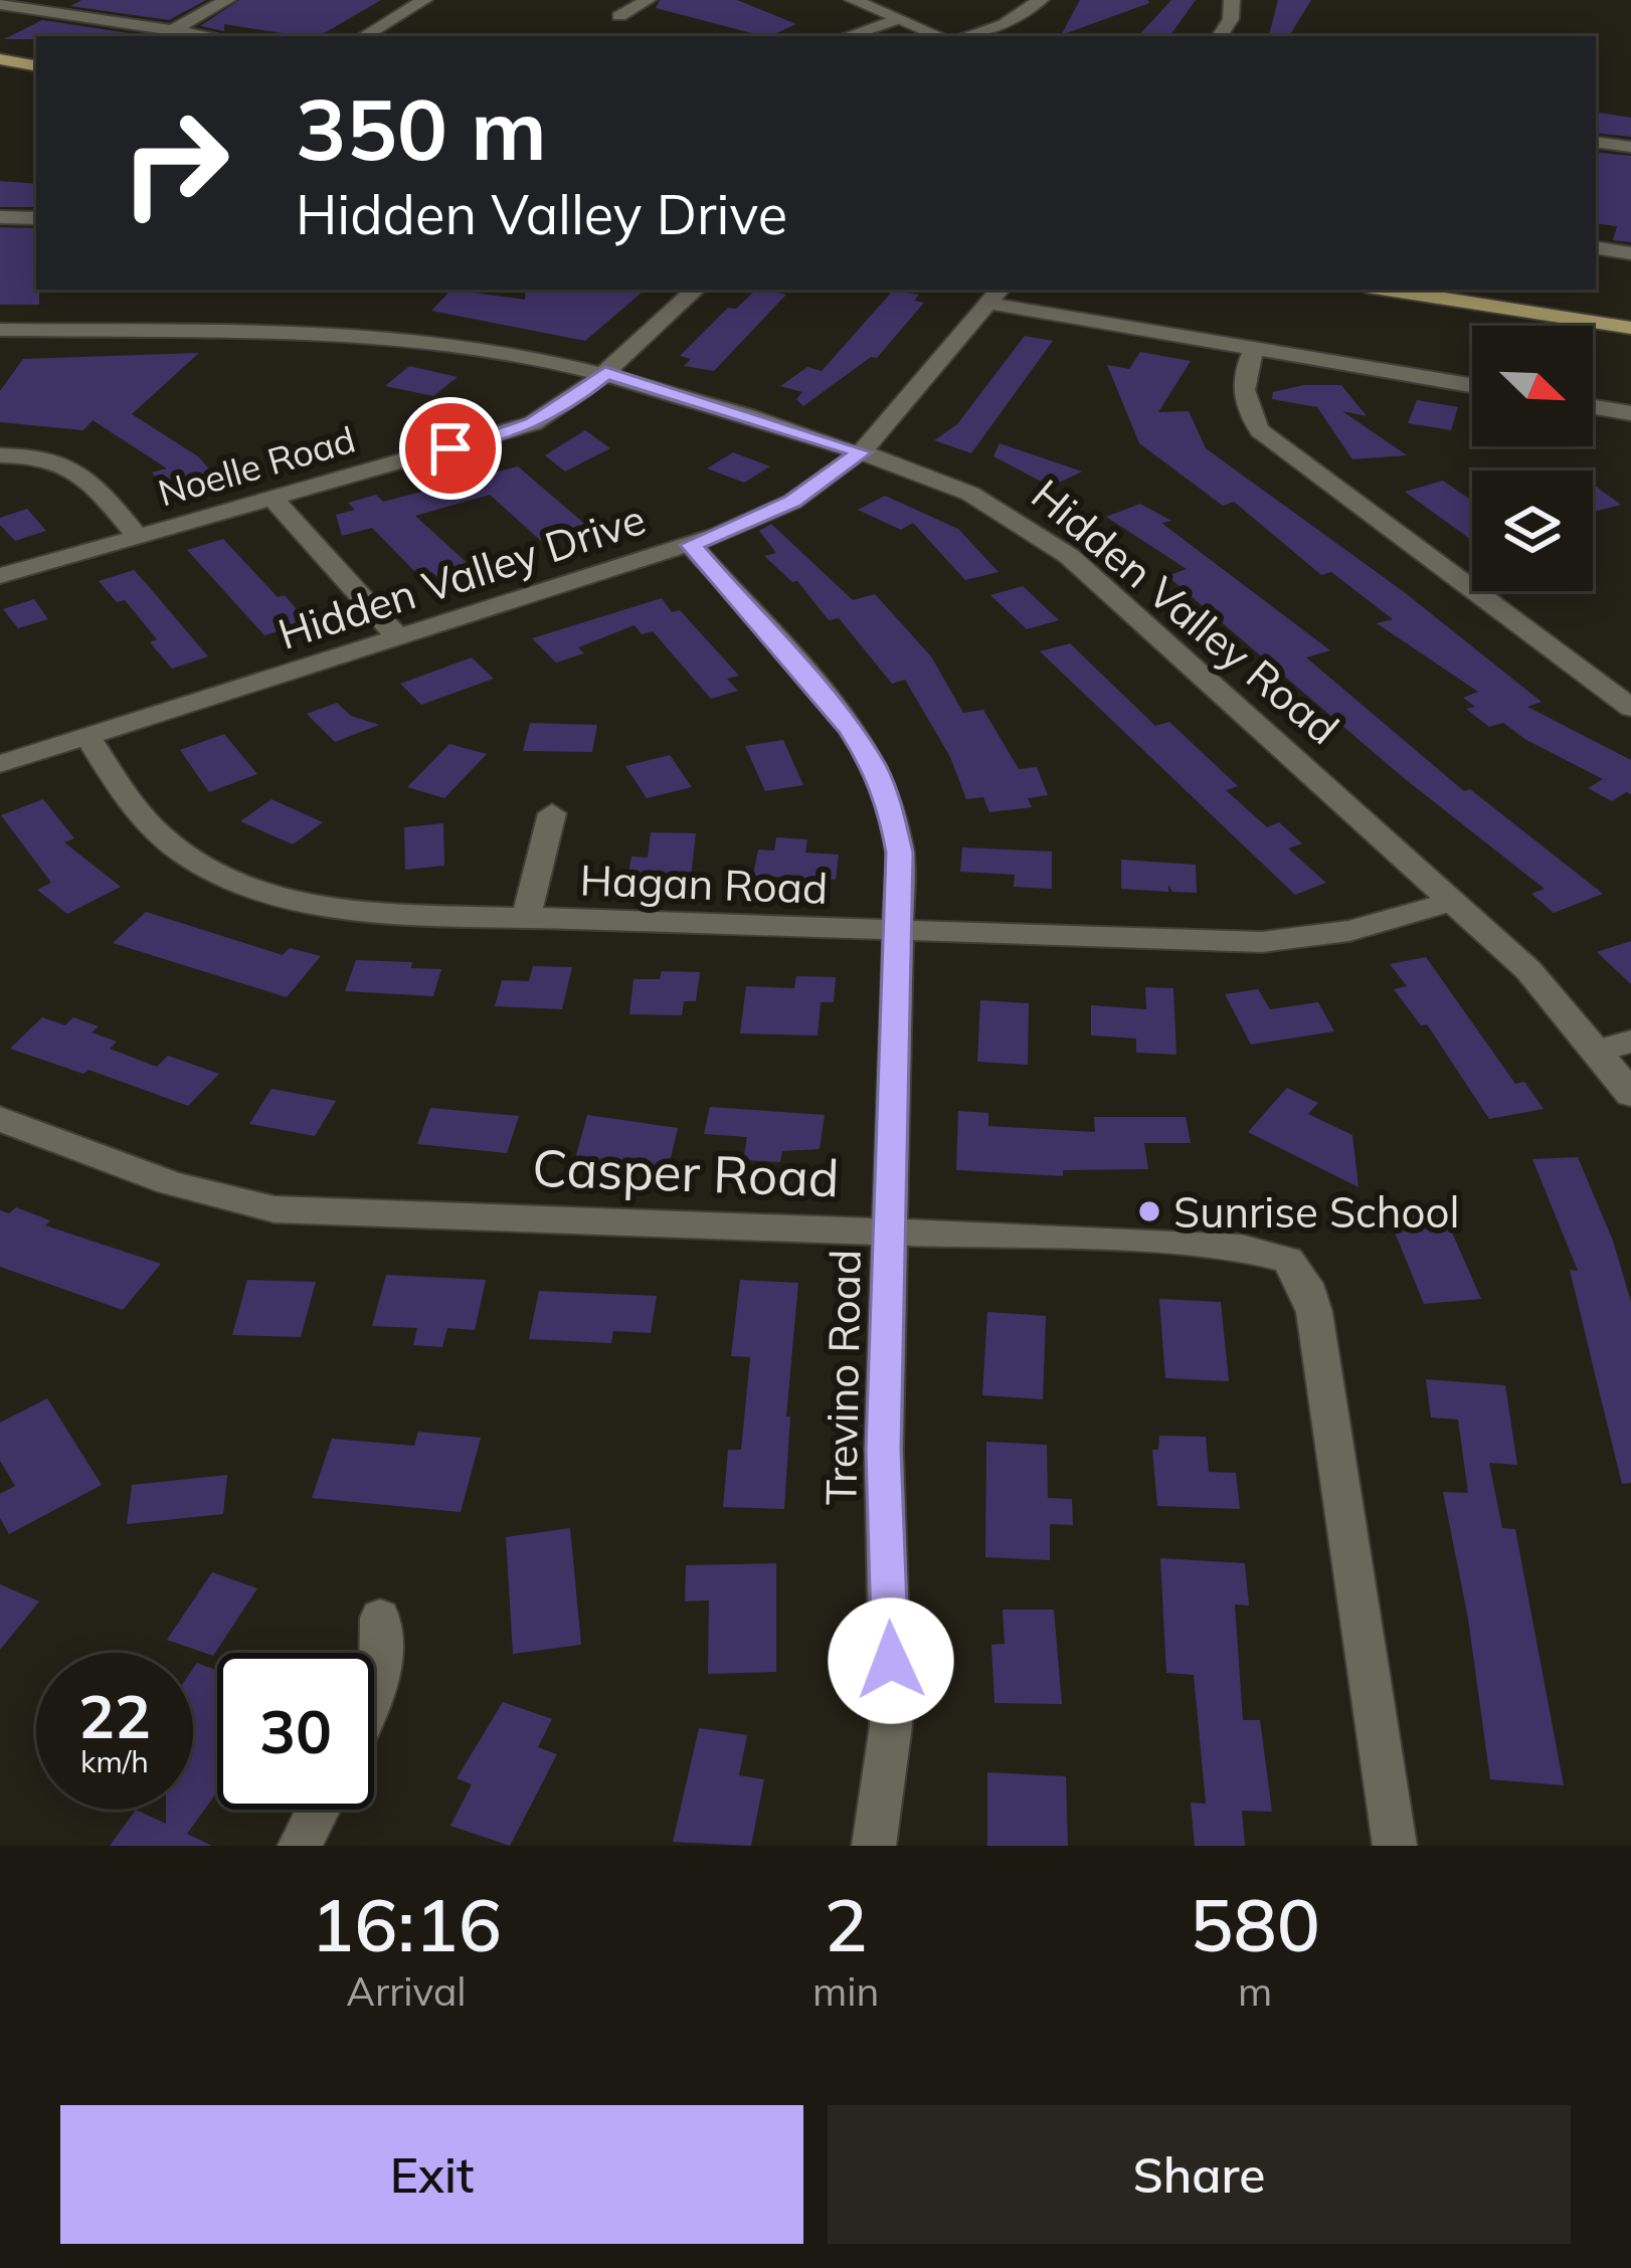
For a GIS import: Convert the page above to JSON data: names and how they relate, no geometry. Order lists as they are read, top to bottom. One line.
{"streets":{"street":["Noelle Road","Hidden Valley Drive","Hidden Valley Road","Hagan Road","Casper Road","Trevino Road"]},"crossings":[["Noelle Road","Hidden Valley Road"],["Hidden Valley Drive","Hidden Valley Road"],["Hidden Valley Drive","Hagan Road"],["Hidden Valley Drive","Trevino Road"],["Hidden Valley Road","Hagan Road"],["Hagan Road","Trevino Road"],["Casper Road","Trevino Road"]],"places":["Sunrise School"],"north":"bottom right","page":{"turn":["350 m","Hidden Valley Drive"],"speed":"22 km/h","limit":"30","eta":["16:16","Arrival","2","min","580","m"],"buttons":["Exit","Share"]}}
